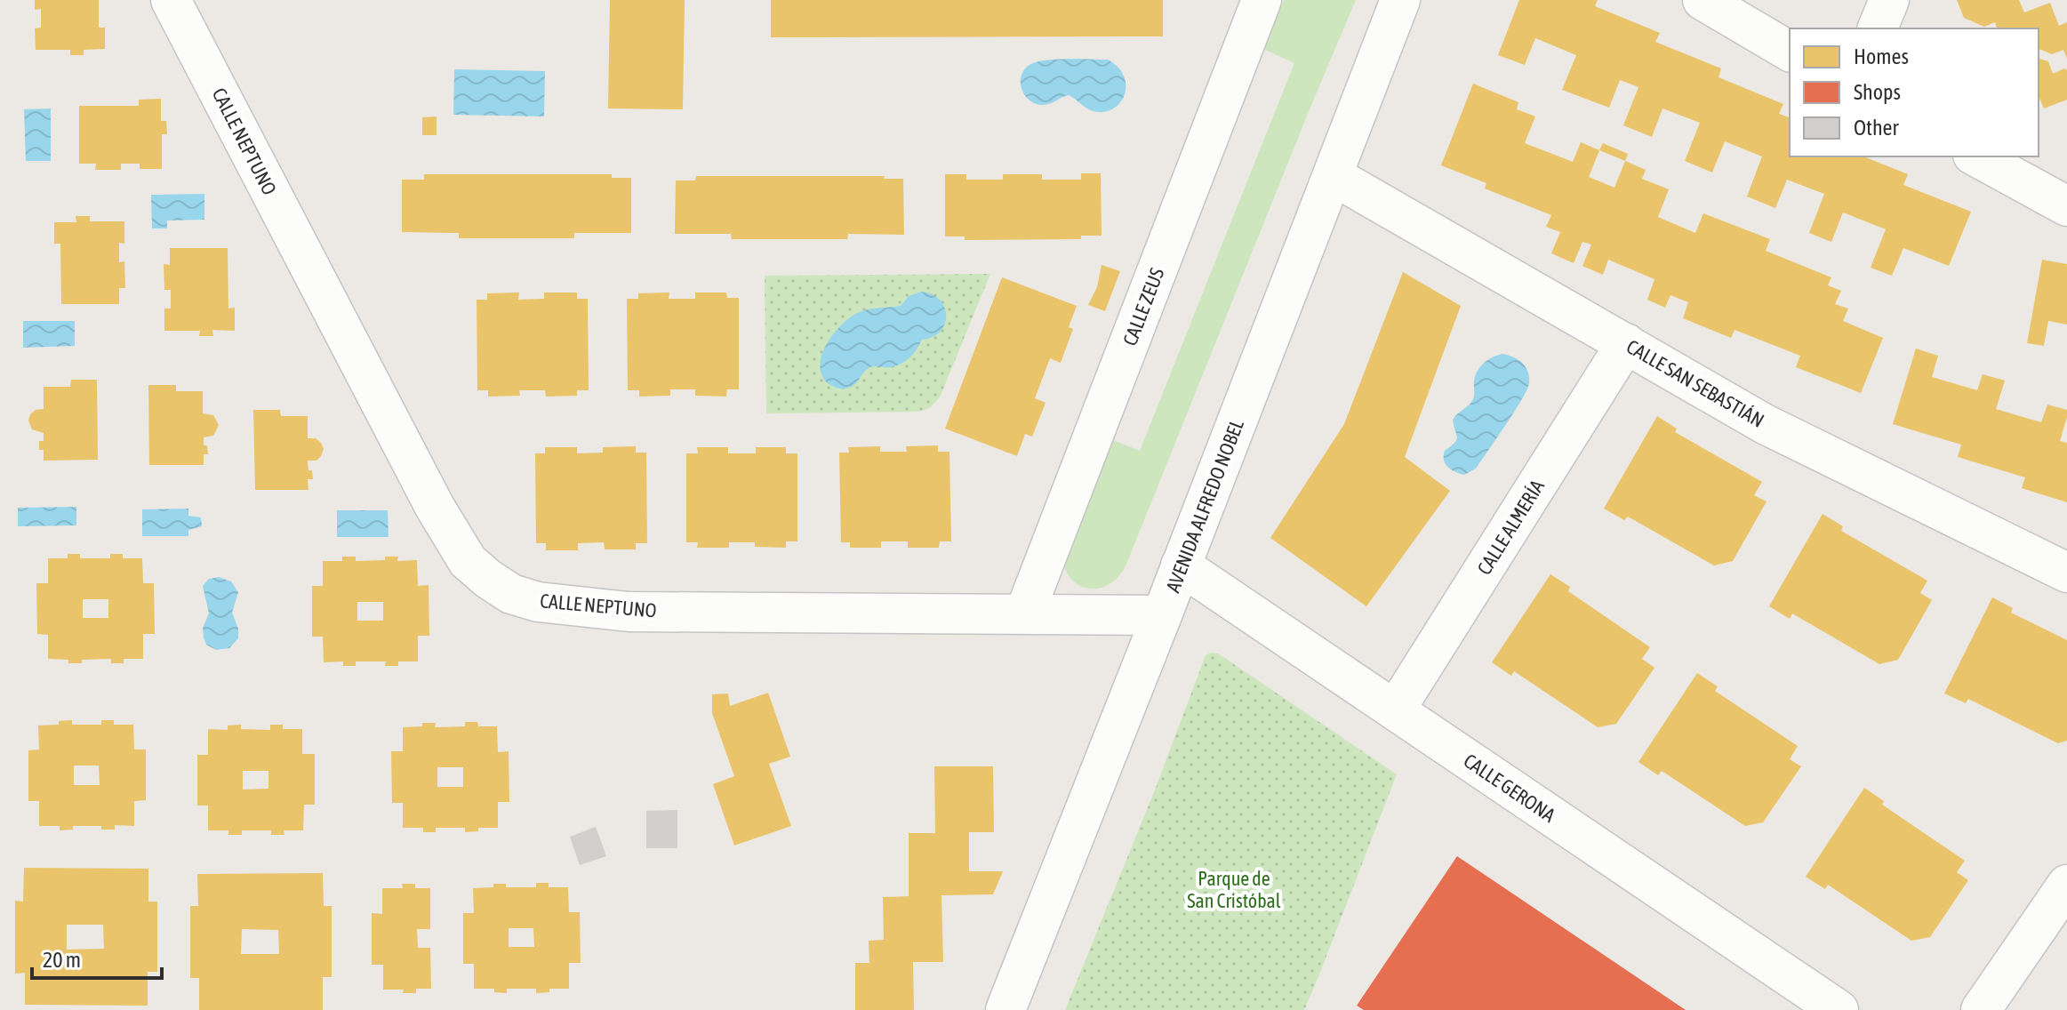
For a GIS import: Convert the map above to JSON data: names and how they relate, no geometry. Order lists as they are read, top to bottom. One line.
{"streets":{"street":["CALLE NEPTUNO","CALLE ZEUS","CALLE SAN SEBASTIÁN","AVENIDA ALFREDO NOBEL","CALLE ALMERÍA","CALLE GERONA"]},"crossings":[["CALLE NEPTUNO","CALLE ZEUS"],["CALLE NEPTUNO","AVENIDA ALFREDO NOBEL"],["CALLE SAN SEBASTIÁN","AVENIDA ALFREDO NOBEL"],["CALLE SAN SEBASTIÁN","CALLE ALMERÍA"],["AVENIDA ALFREDO NOBEL","CALLE GERONA"],["CALLE ALMERÍA","CALLE GERONA"]],"parks":["Parque de San Cristóbal"],"legend":["Homes","Shops","Other"],"scale_bar":"20 m"}
